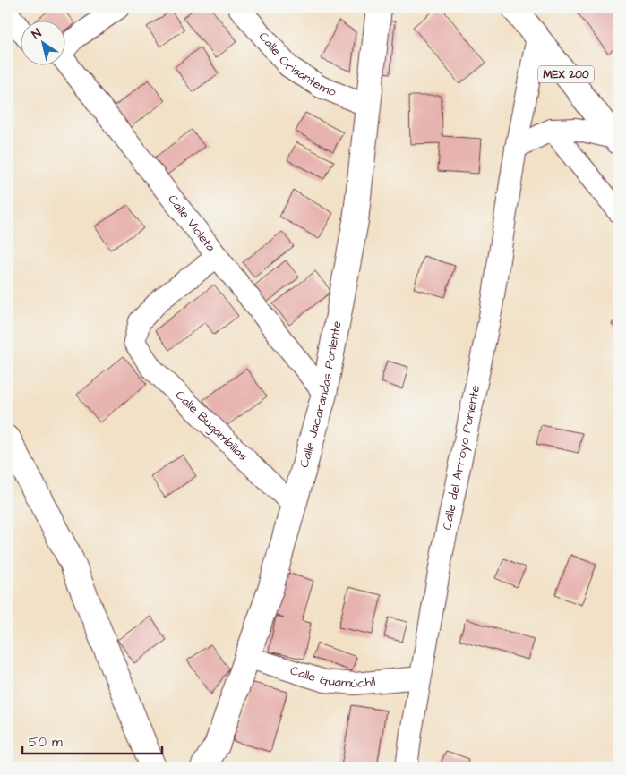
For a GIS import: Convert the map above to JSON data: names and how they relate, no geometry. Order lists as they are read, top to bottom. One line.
{"streets":{"main road":["MEX 200","Calle Jacarandas Poniente"],"street":["Calle Crisantemo","Calle Violeta","Calle Bugambilias","Calle del Arroyo Poniente","Calle Guamúchil"]},"crossings":[["Calle Crisantemo","Calle Jacarandas Poniente"],["MEX 200","Calle del Arroyo Poniente"],["Calle Violeta","Calle Jacarandas Poniente"],["Calle Violeta","Calle Bugambilias"],["Calle Jacarandas Poniente","Calle Bugambilias"],["Calle Jacarandas Poniente","Calle Guamúchil"],["Calle del Arroyo Poniente","Calle Guamúchil"]],"scale_bar":"50 m","north":"top left"}
